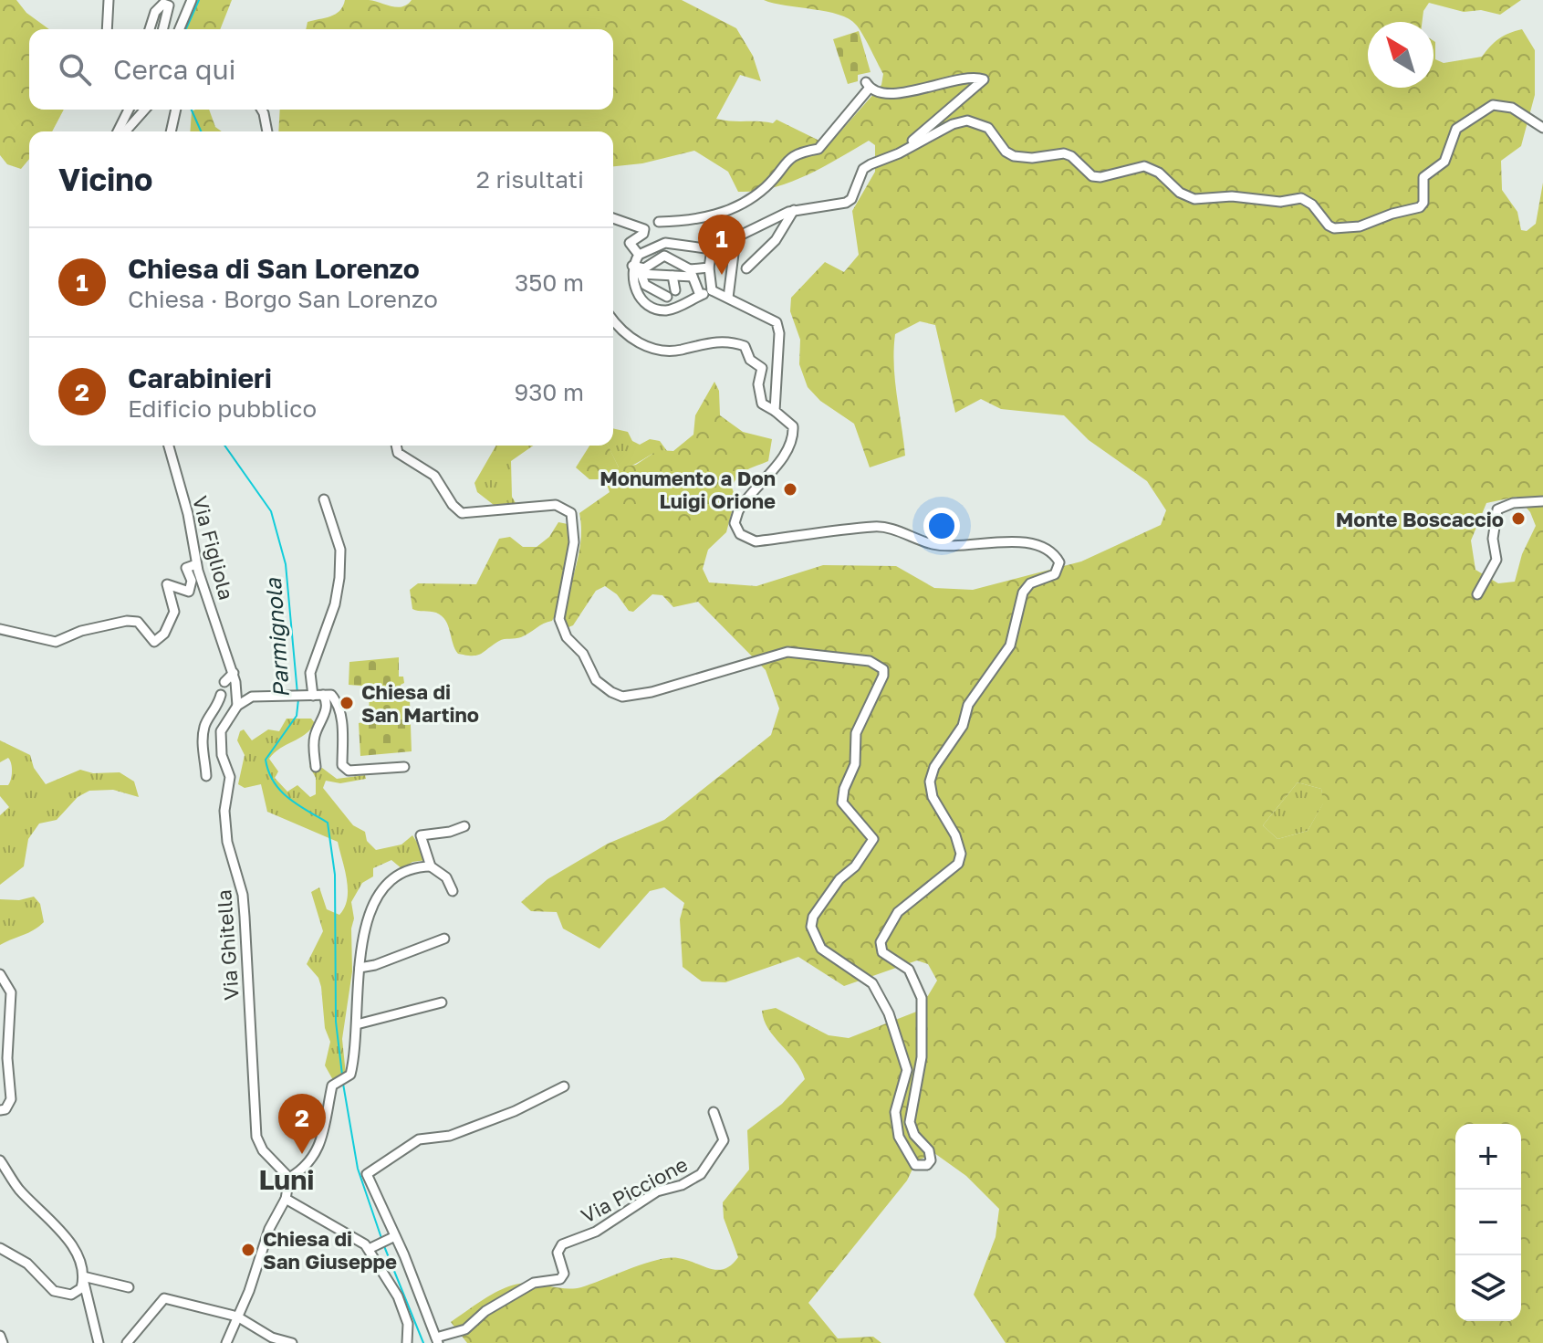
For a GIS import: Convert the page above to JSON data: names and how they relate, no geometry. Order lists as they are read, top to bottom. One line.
{"streets":{"street":["Via Figliola","Via Ghitella","Via Piccione"]},"crossings":[["Via Figliola","Via Ghitella"]],"districts":["Luni"],"water":["Parmignola"],"places":["Monumento a Don Luigi Orione","Monte Boscaccio","Chiesa di San Martino","Chiesa di San Giuseppe"],"north":"top left","page":{"search":"Cerca qui","heading":["Vicino","2 risultati"],"pins":["1","2"],"list":[{"mark":"1","name":"Chiesa di San Lorenzo","note":"Chiesa · Borgo San Lorenzo","value":"350 m"},{"mark":"2","name":"Carabinieri","note":"Edificio pubblico","value":"930 m"}],"map_buttons":["+","−"]}}
